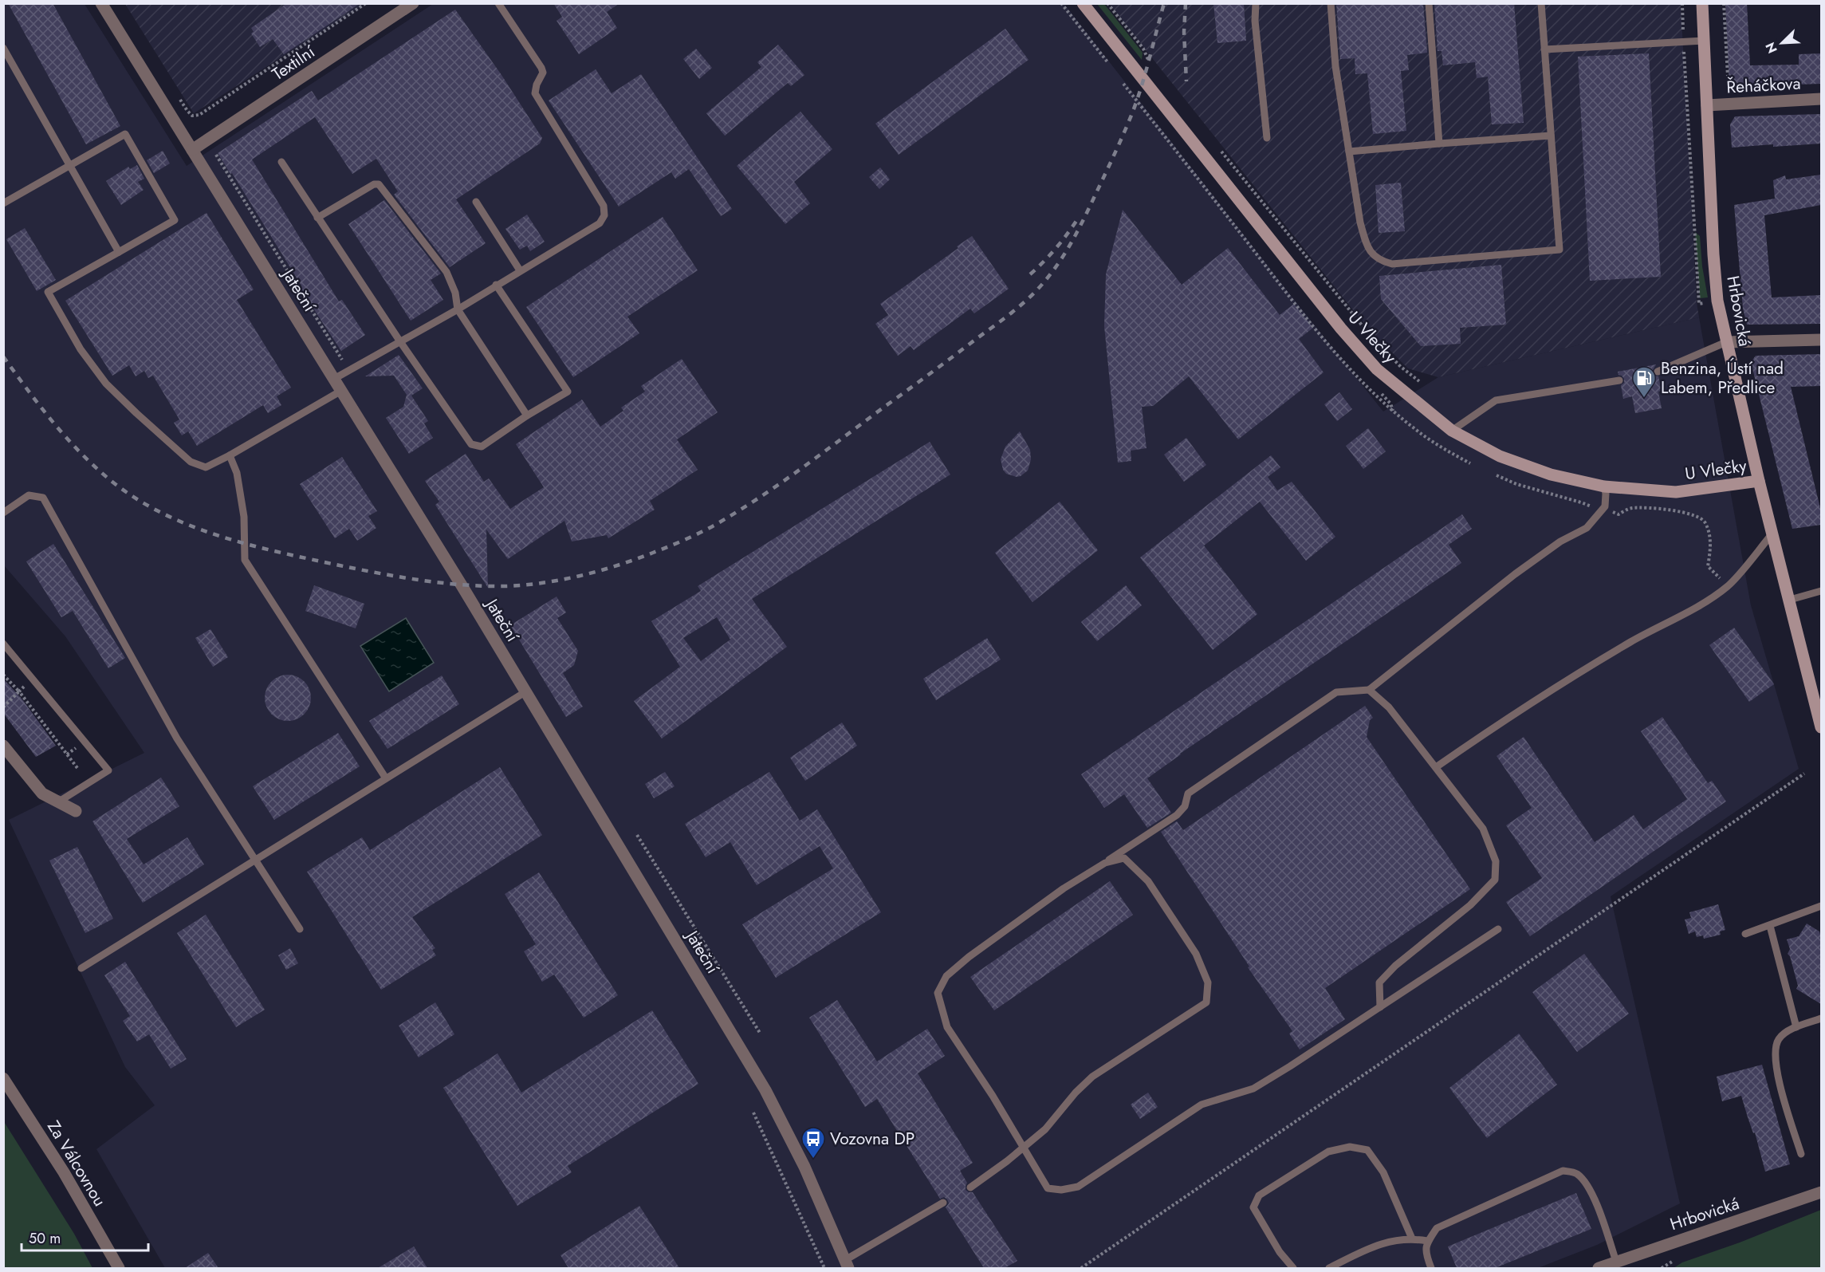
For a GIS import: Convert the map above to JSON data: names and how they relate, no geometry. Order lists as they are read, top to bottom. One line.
{"streets":{"street":["Textilní","Řeháčkova","Jateční","Hrbovická","U Vlečky","Za Válcovnou"]},"crossings":[["Textilní","Jateční"],["Řeháčkova","Hrbovická"],["Hrbovická","U Vlečky"]],"places":{"fuel station":["Benzina, Ústí nad Labem, Předlice"],"bus stop":["Vozovna DP"]},"scale_bar":"50 m","north":"bottom left"}
